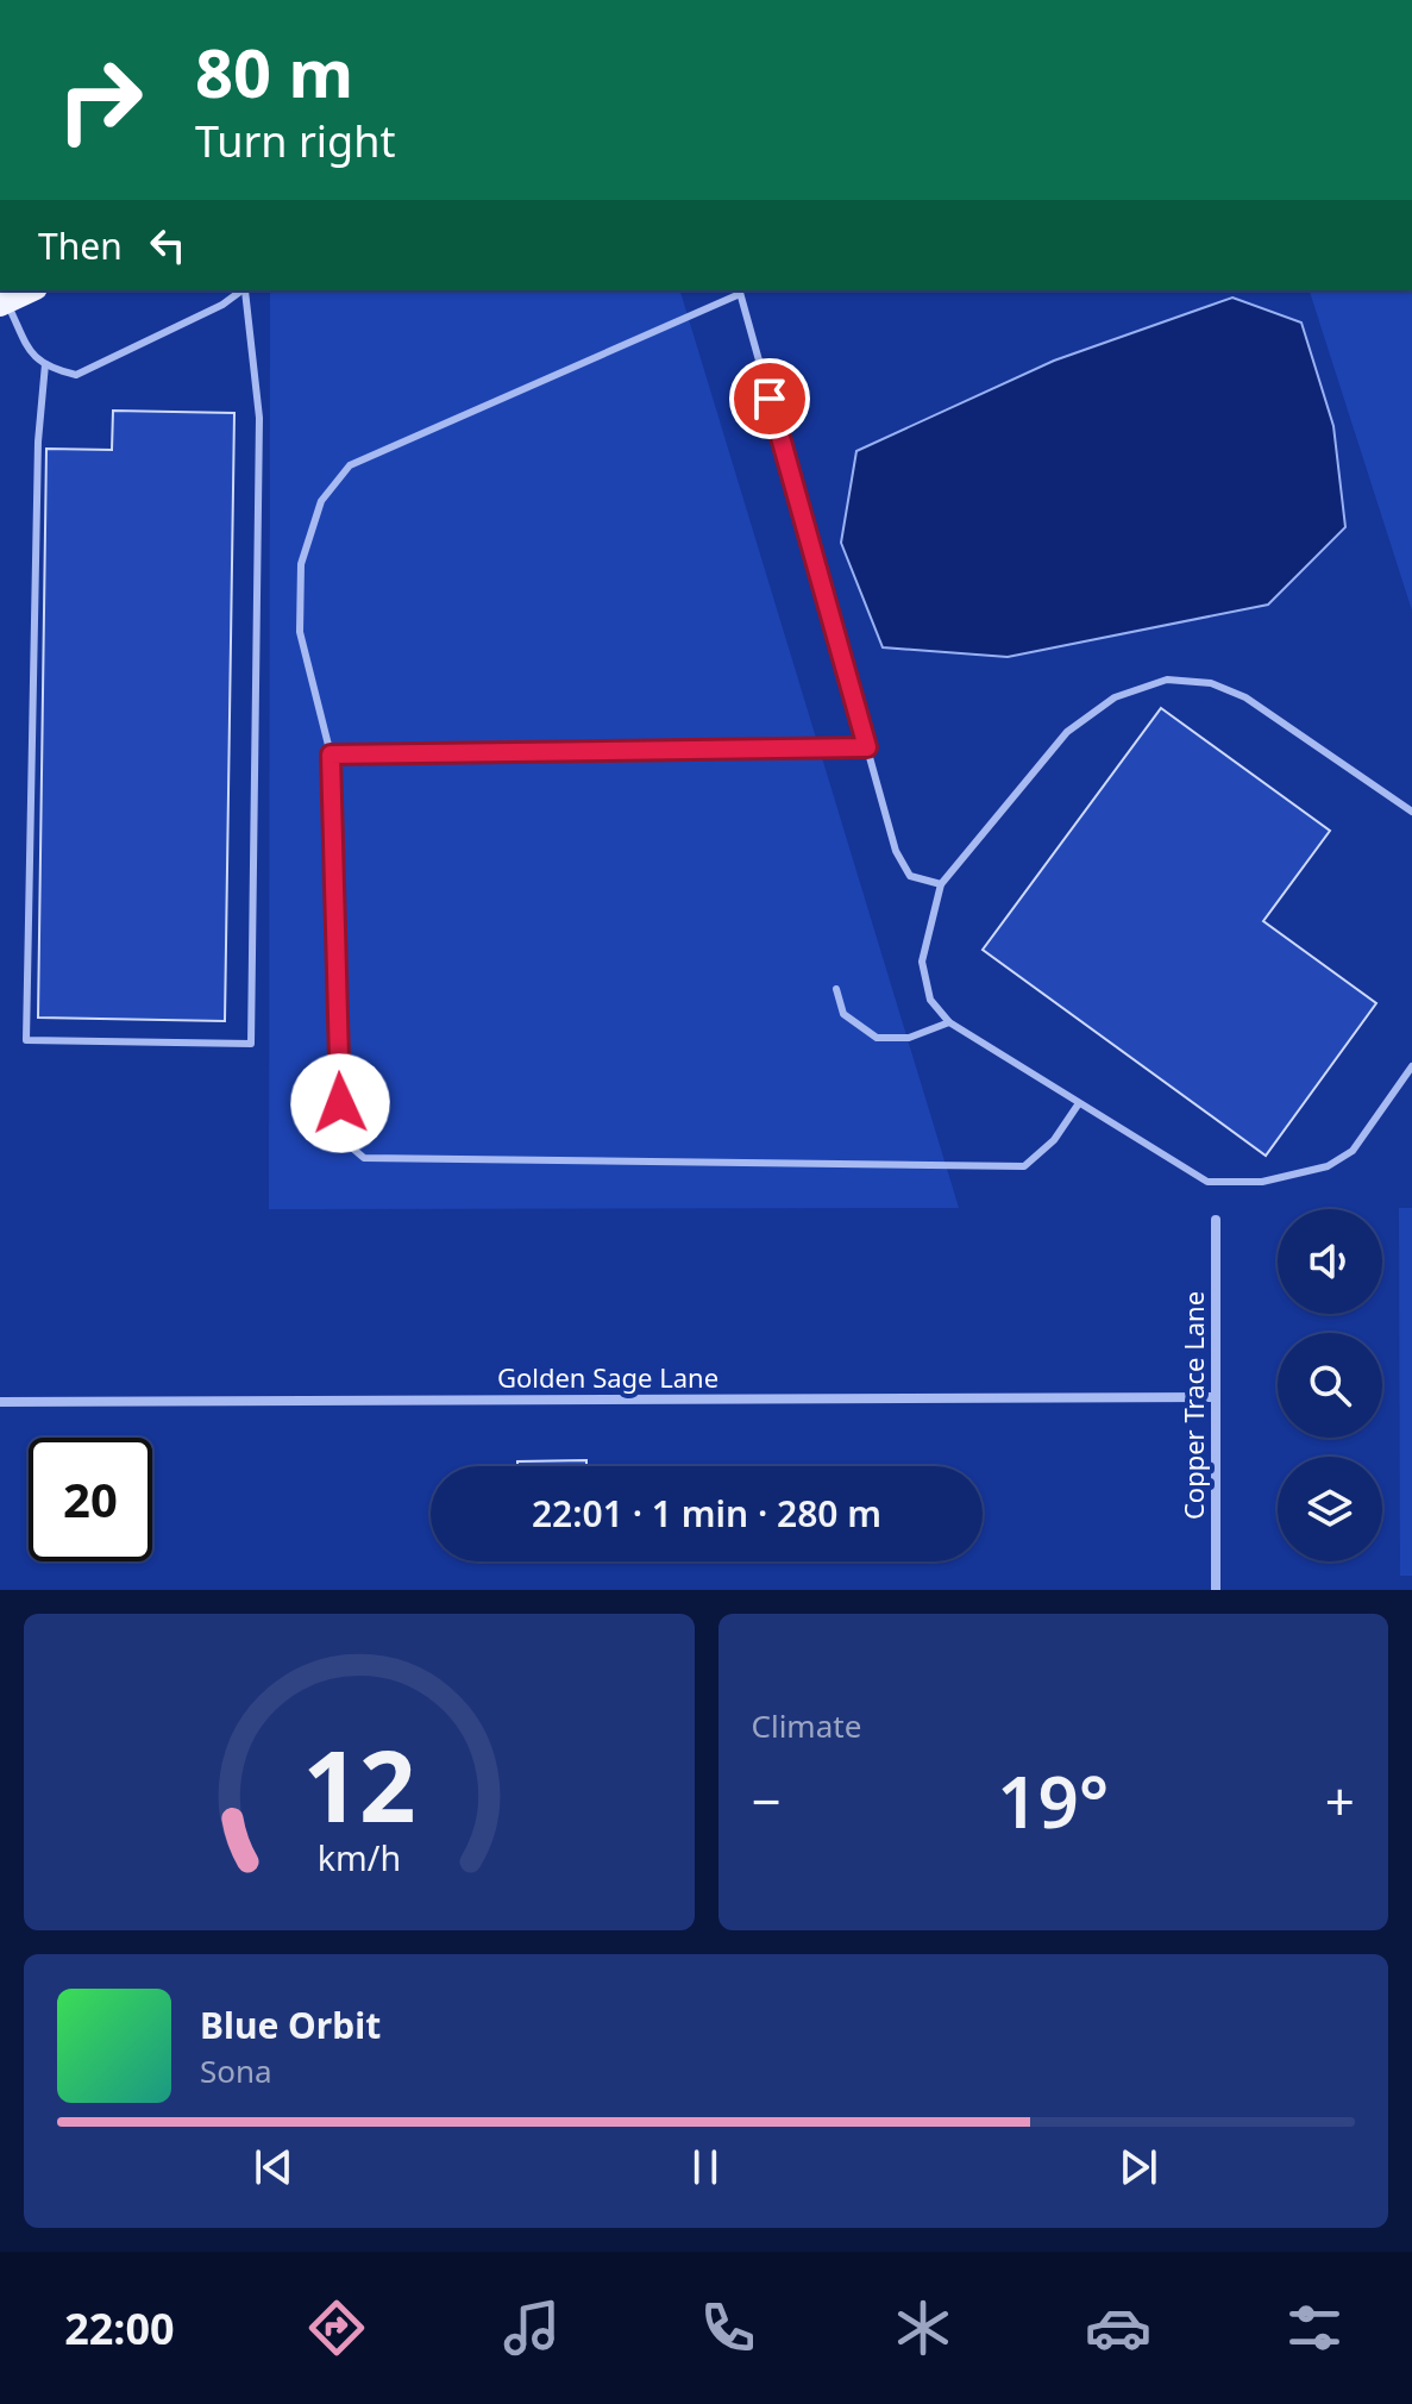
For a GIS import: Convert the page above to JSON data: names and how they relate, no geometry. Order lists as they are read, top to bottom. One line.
{"streets":{"street":["Golden Sage Lane","Copper Trace Lane"]},"crossings":[["Golden Sage Lane","Copper Trace Lane"]],"page":{"turn":["80 m","Turn right"],"then":"Then","limit":"20","trip":"22:01 · 1 min · 280 m","tile":"Climate","heat":["−","19°","+"],"song":["Blue Orbit","Sona"],"tabs":"22:00","gauge":["12","km/h"]}}
